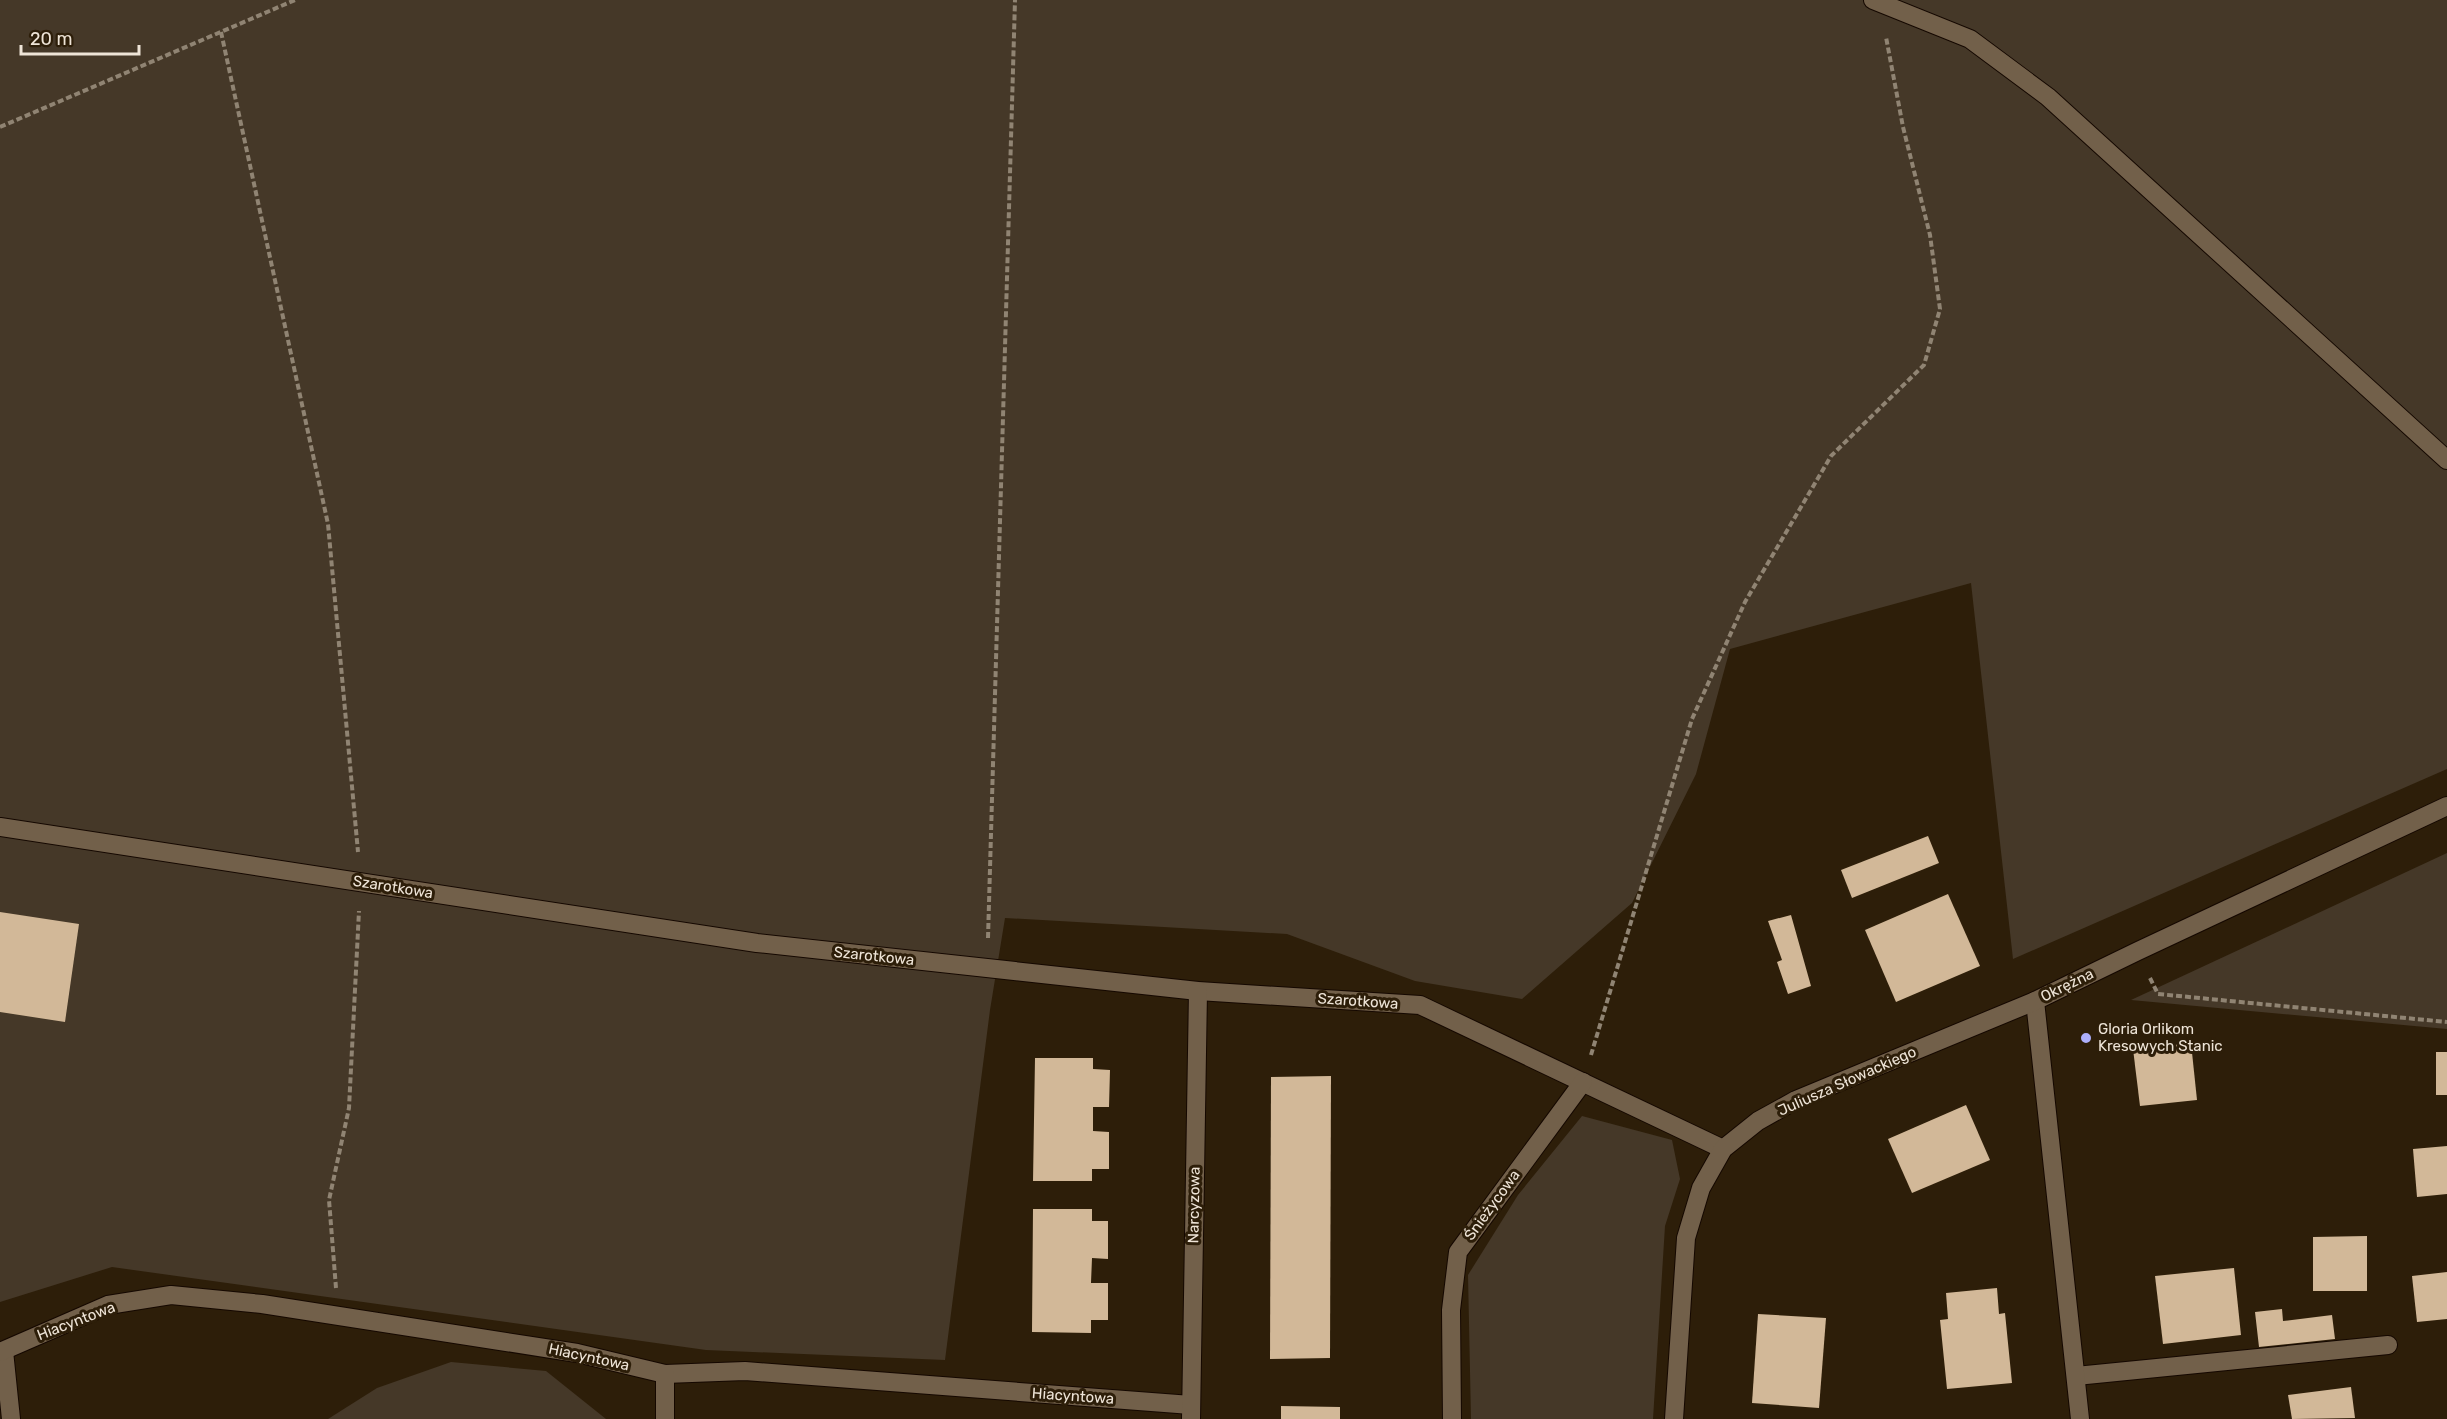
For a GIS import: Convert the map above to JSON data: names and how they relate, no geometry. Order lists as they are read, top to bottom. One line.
{"streets":{"street":["Szarotkowa","Okrężna","Juliusza Słowackiego","Narcyzowa","Śnieżycowa","Hiacyntowa"]},"crossings":[["Szarotkowa","Juliusza Słowackiego"],["Szarotkowa","Narcyzowa"],["Szarotkowa","Śnieżycowa"],["Okrężna","Juliusza Słowackiego"],["Narcyzowa","Hiacyntowa"]],"places":["Gloria Orlikom Kresowych Stanic"],"scale_bar":"20 m"}
